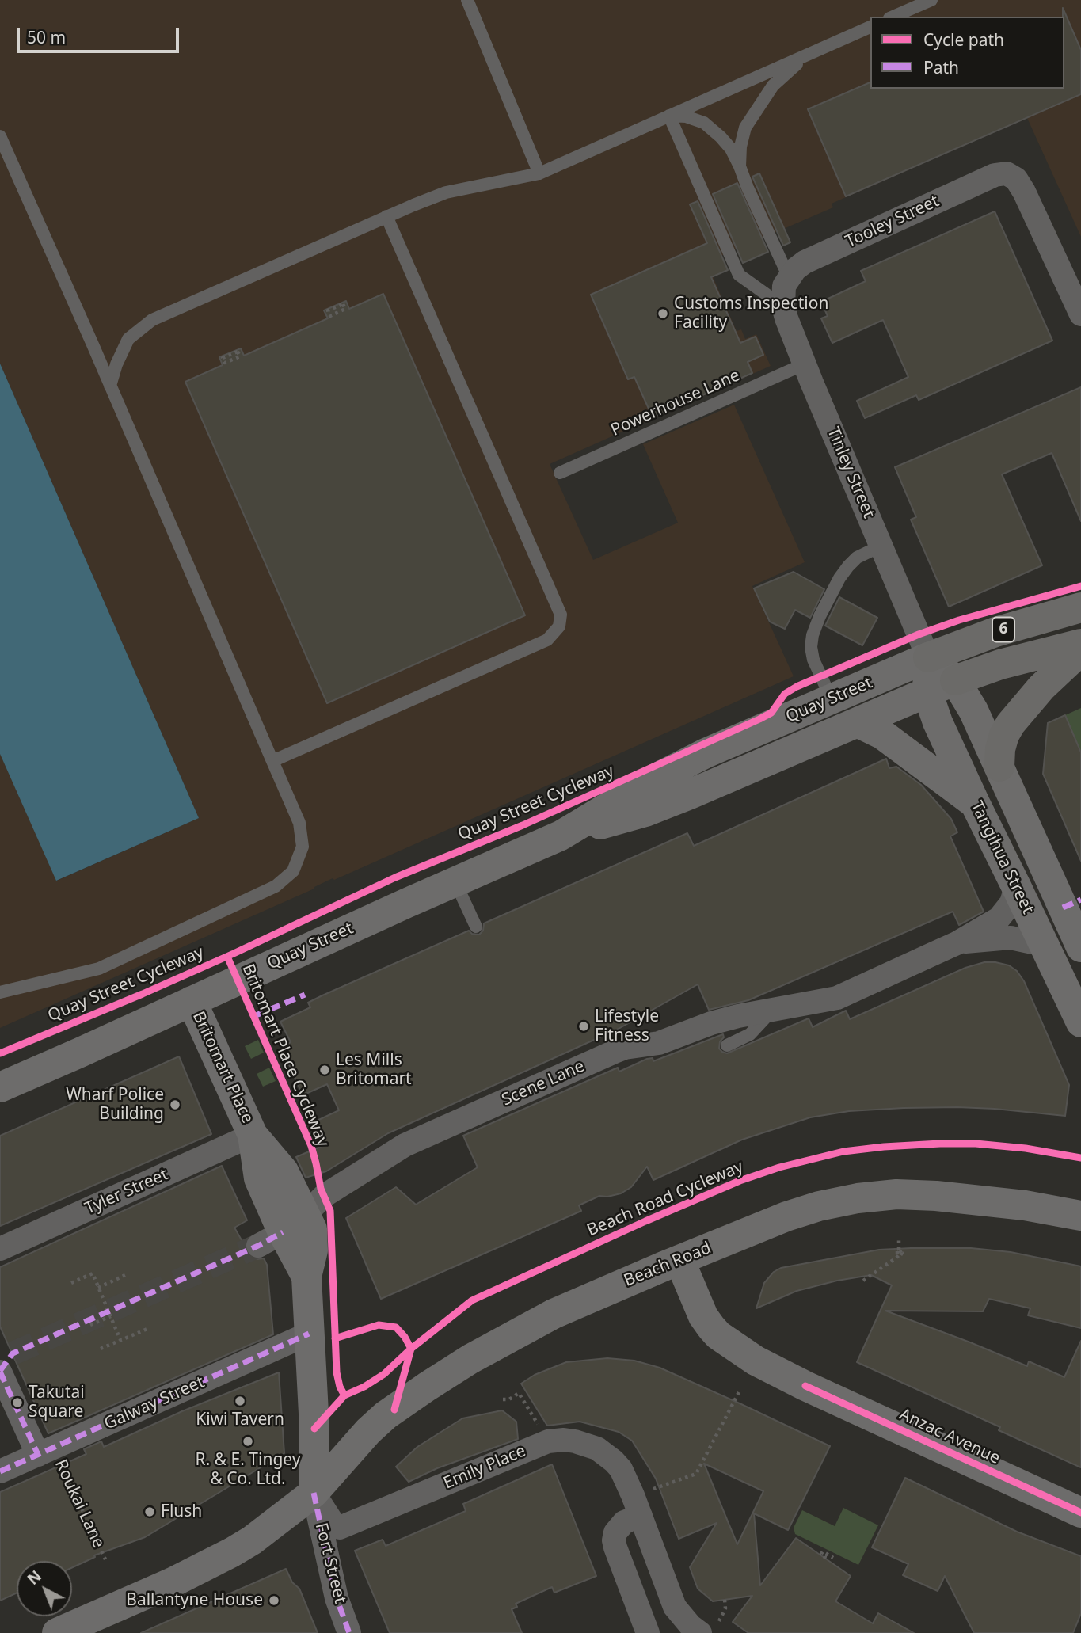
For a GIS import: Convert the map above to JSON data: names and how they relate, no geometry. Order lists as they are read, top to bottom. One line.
{"streets":{"main road":["6","Quay Street","Tangihua Street","Britomart Place","Beach Road","Anzac Avenue"],"street":["Tooley Street","Tinley Street","Scene Lane","Tyler Street","Galway Street","Emily Place","Roukai Lane","Fort Street"],"lane":["Powerhouse Lane"],"cycle path":["Quay Street Cycleway","Britomart Place Cycleway","Beach Road Cycleway"]},"crossings":[["Tooley Street","Tinley Street"],["Powerhouse Lane","Tinley Street"],["Tinley Street","Quay Street"],["Tinley Street","Tangihua Street"],["Quay Street","Tangihua Street"],["Quay Street","Britomart Place"],["Tangihua Street","Scene Lane"],["Britomart Place","Scene Lane"],["Britomart Place","Tyler Street"],["Britomart Place","Beach Road"],["Britomart Place","Galway Street"],["Britomart Place","Emily Place"],["Britomart Place","Fort Street"],["Beach Road","Anzac Avenue"],["Beach Road","Emily Place"],["Beach Road","Fort Street"],["Galway Street","Roukai Lane"],["Emily Place","Fort Street"]],"places":["Customs Inspection Facility","Lifestyle Fitness","Les Mills Britomart","Wharf Police Building","Kiwi Tavern","Takutai Square","R. & E. Tingey & Co. Ltd.","Flush","Ballantyne House"],"legend":["Cycle path","Path"],"scale_bar":"50 m","north":"top left"}
